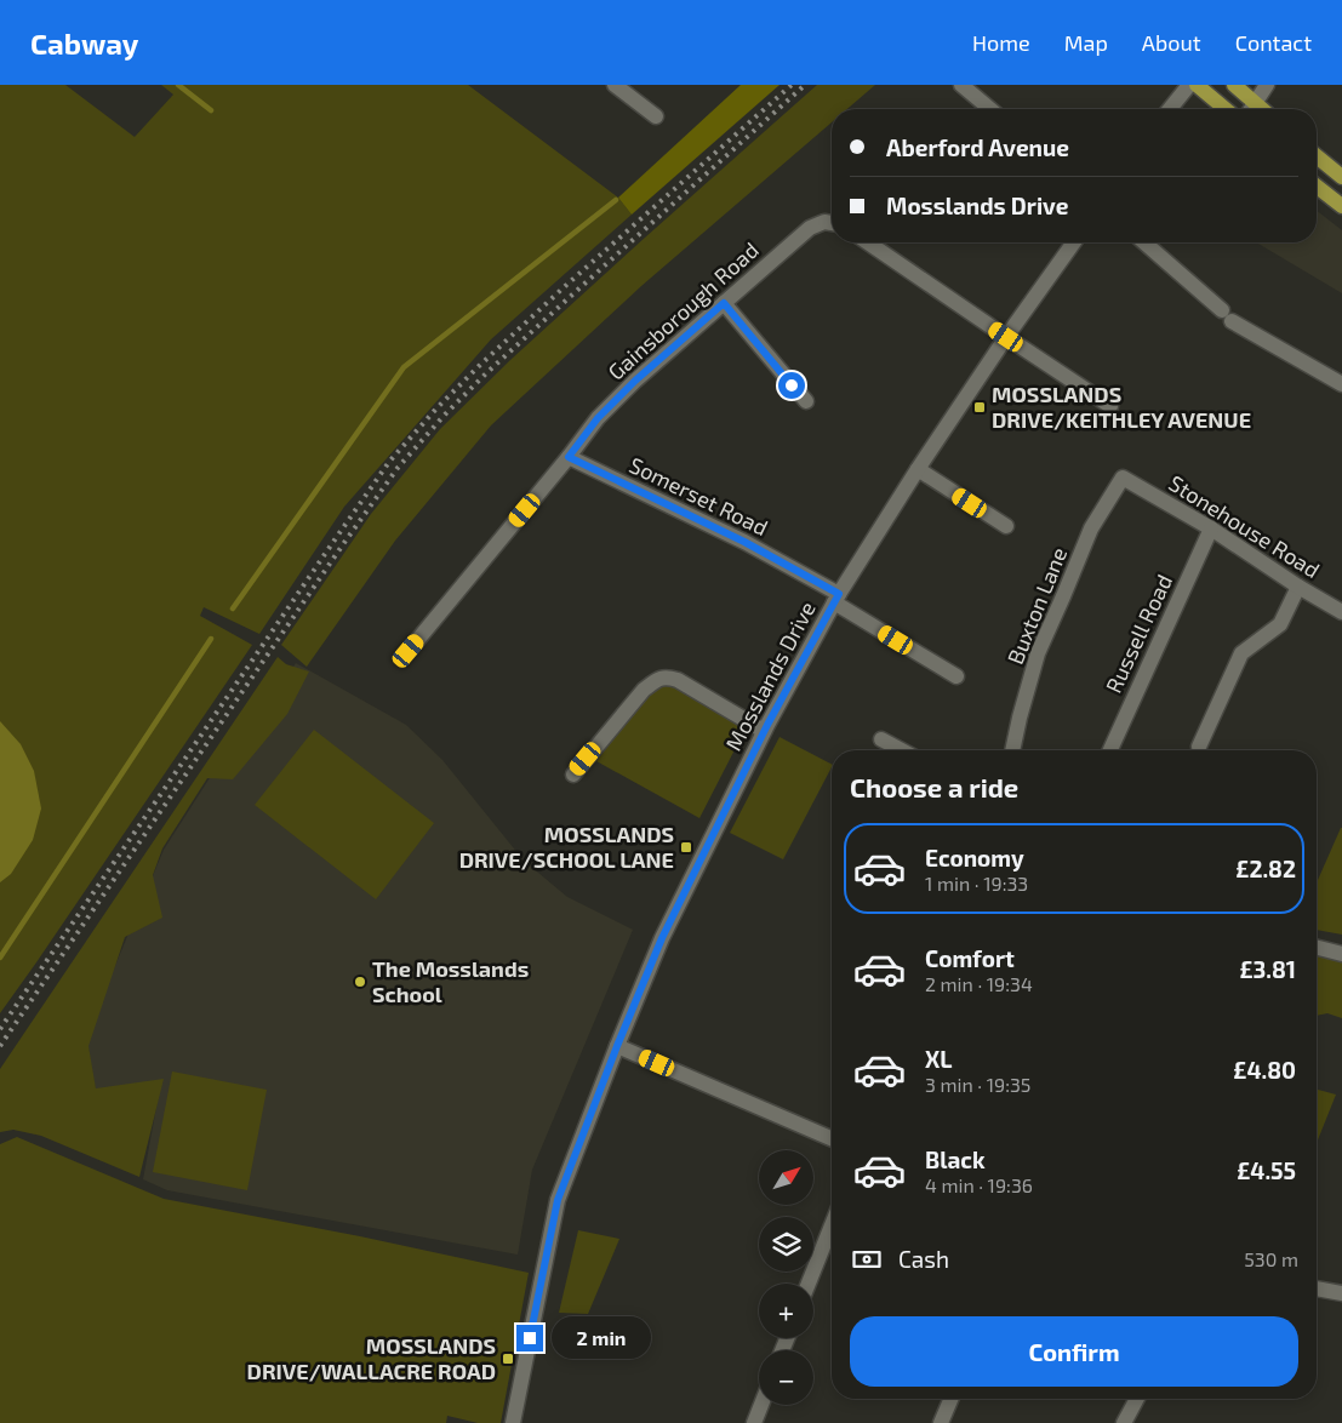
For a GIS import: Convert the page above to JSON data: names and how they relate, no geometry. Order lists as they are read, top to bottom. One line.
{"streets":{"street":["Gainsborough Road","Somerset Road","Stonehouse Road","Buxton Lane","Russell Road","Mosslands Drive"]},"crossings":[["Gainsborough Road","Somerset Road"],["Somerset Road","Mosslands Drive"],["Stonehouse Road","Buxton Lane"],["Stonehouse Road","Russell Road"]],"places":{"transit":["MOSSLANDS DRIVE/KEITHLEY AVENUE","MOSSLANDS DRIVE/SCHOOL LANE","MOSSLANDS DRIVE/WALLACRE ROAD"],"other":["The Mosslands School"]},"north":"top right","page":{"header":"Cabway","nav":["Home","Map","About","Contact"],"banner":["Aberford Avenue","Mosslands Drive"],"heading":"Choose a ride","list":[{"name":"Economy","note":"1 min · 19:33","value":"£2.82"},{"name":"Comfort","note":"2 min · 19:34","value":"£3.81"},{"name":"XL","note":"3 min · 19:35","value":"£4.80"},{"name":"Black","note":"4 min · 19:36","value":"£4.55"}],"map_buttons":["+","−"],"pay":["Cash","530 m"],"buttons":"Confirm","bubble":"2 min"}}
